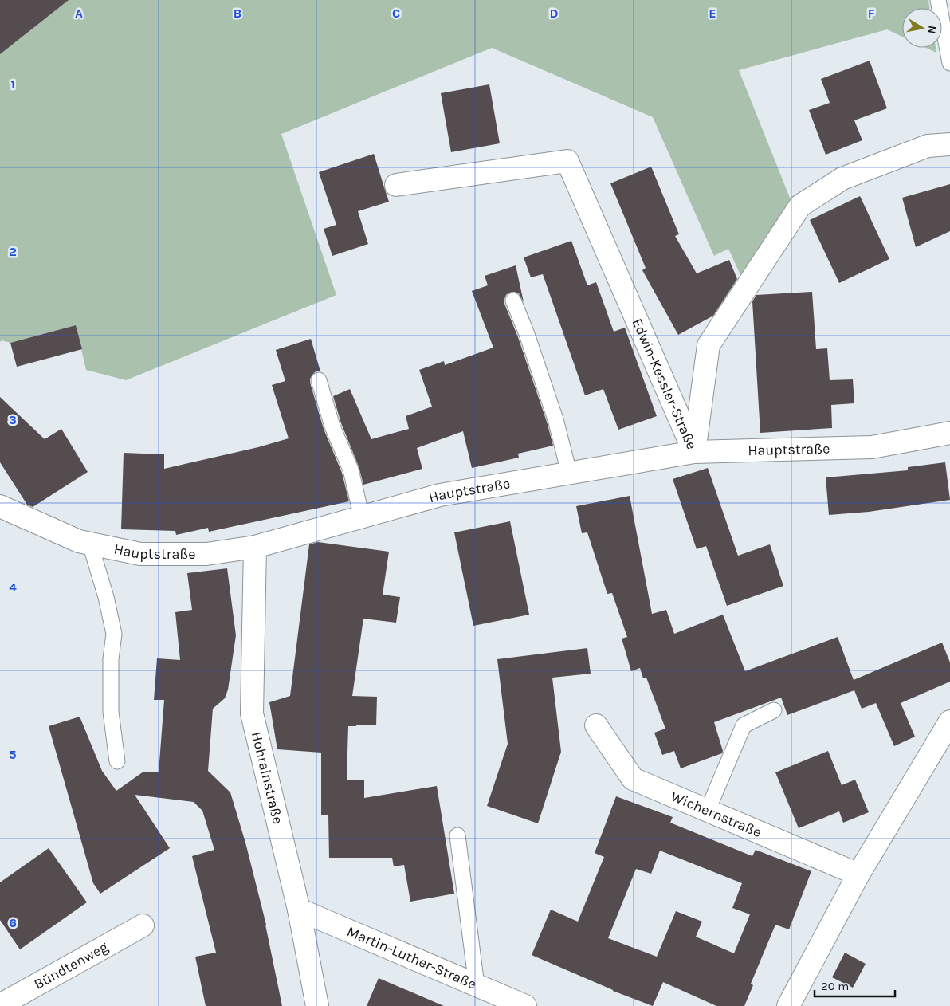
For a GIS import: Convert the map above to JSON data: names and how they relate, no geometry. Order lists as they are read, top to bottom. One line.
{"streets":{"street":["Edwin-Kessler-Straße","Hauptstraße","Hohrainstraße","Wichernstraße","Martin-Luther-Straße","Bündtenweg"]},"crossings":[["Edwin-Kessler-Straße","Hauptstraße"],["Hauptstraße","Hohrainstraße"],["Hohrainstraße","Martin-Luther-Straße"]],"scale_bar":"20 m","north":"right","grid":{"columns":["A","B","C","D","E","F"],"rows":["1","2","3","4","5","6"]}}
